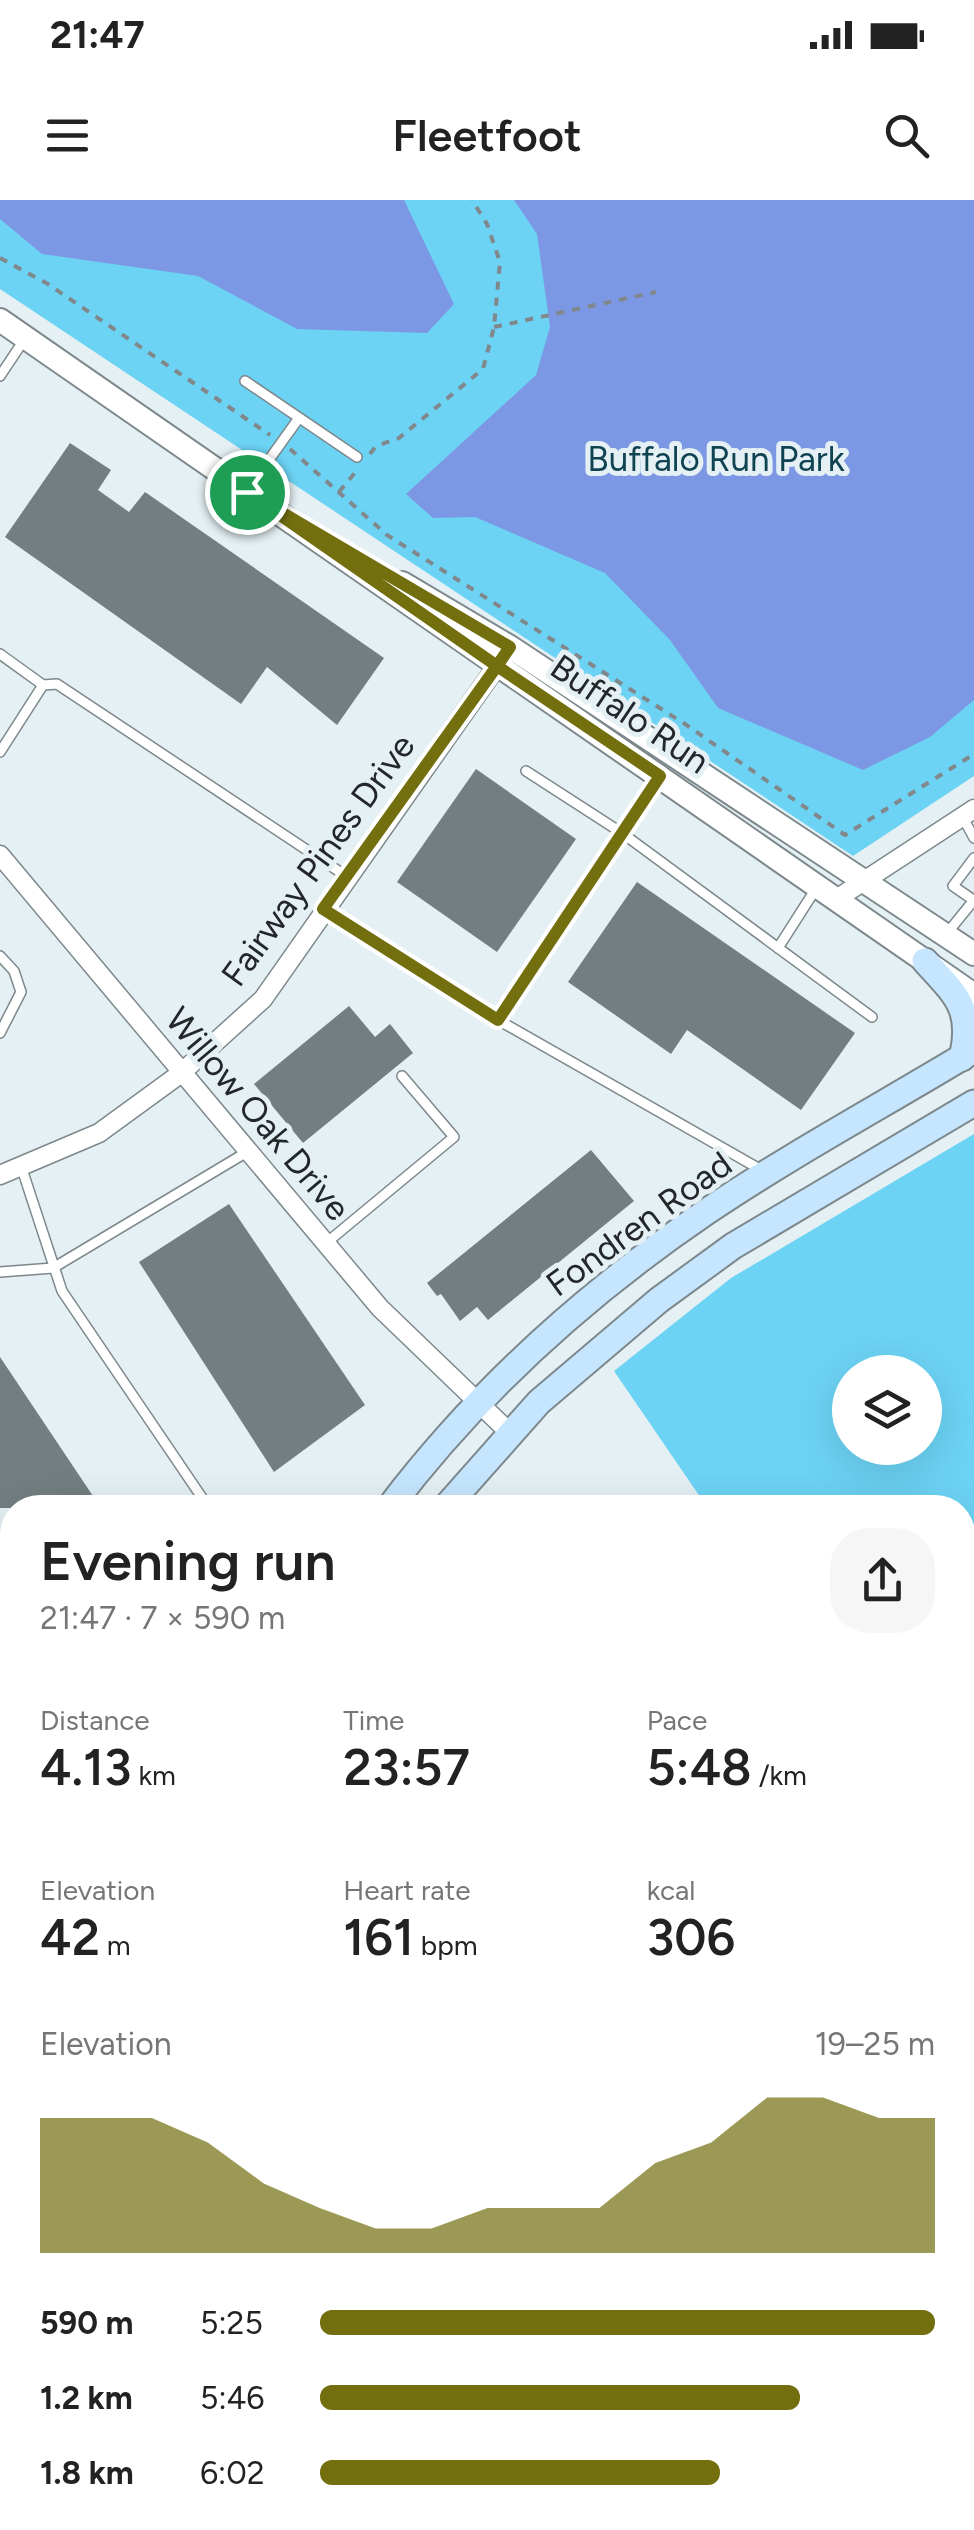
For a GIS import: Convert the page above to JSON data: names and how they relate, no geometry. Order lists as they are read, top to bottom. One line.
{"streets":{"main road":["Fondren Road"],"street":["Buffalo Run","Fairway Pines Drive","Willow Oak Drive"]},"crossings":[["Buffalo Run","Fairway Pines Drive"],["Fairway Pines Drive","Willow Oak Drive"],["Willow Oak Drive","Fondren Road"]],"parks":["Buffalo Run Park"],"page":{"status":"21:47","header":"Fleetfoot","heading":["Evening run","21:47 · 7 × 590 m"],"stats":[["Distance","4.13 km"],["Time","23:57"],["Pace","5:48 /km"],["Elevation","42 m"],["Heart rate","161 bpm"],["kcal","306"]],"chart":["Elevation","19–25 m"],"list":[{"name":"590 m","note":"5:25"},{"name":"1.2 km","note":"5:46"},{"name":"1.8 km","note":"6:02"}]}}
